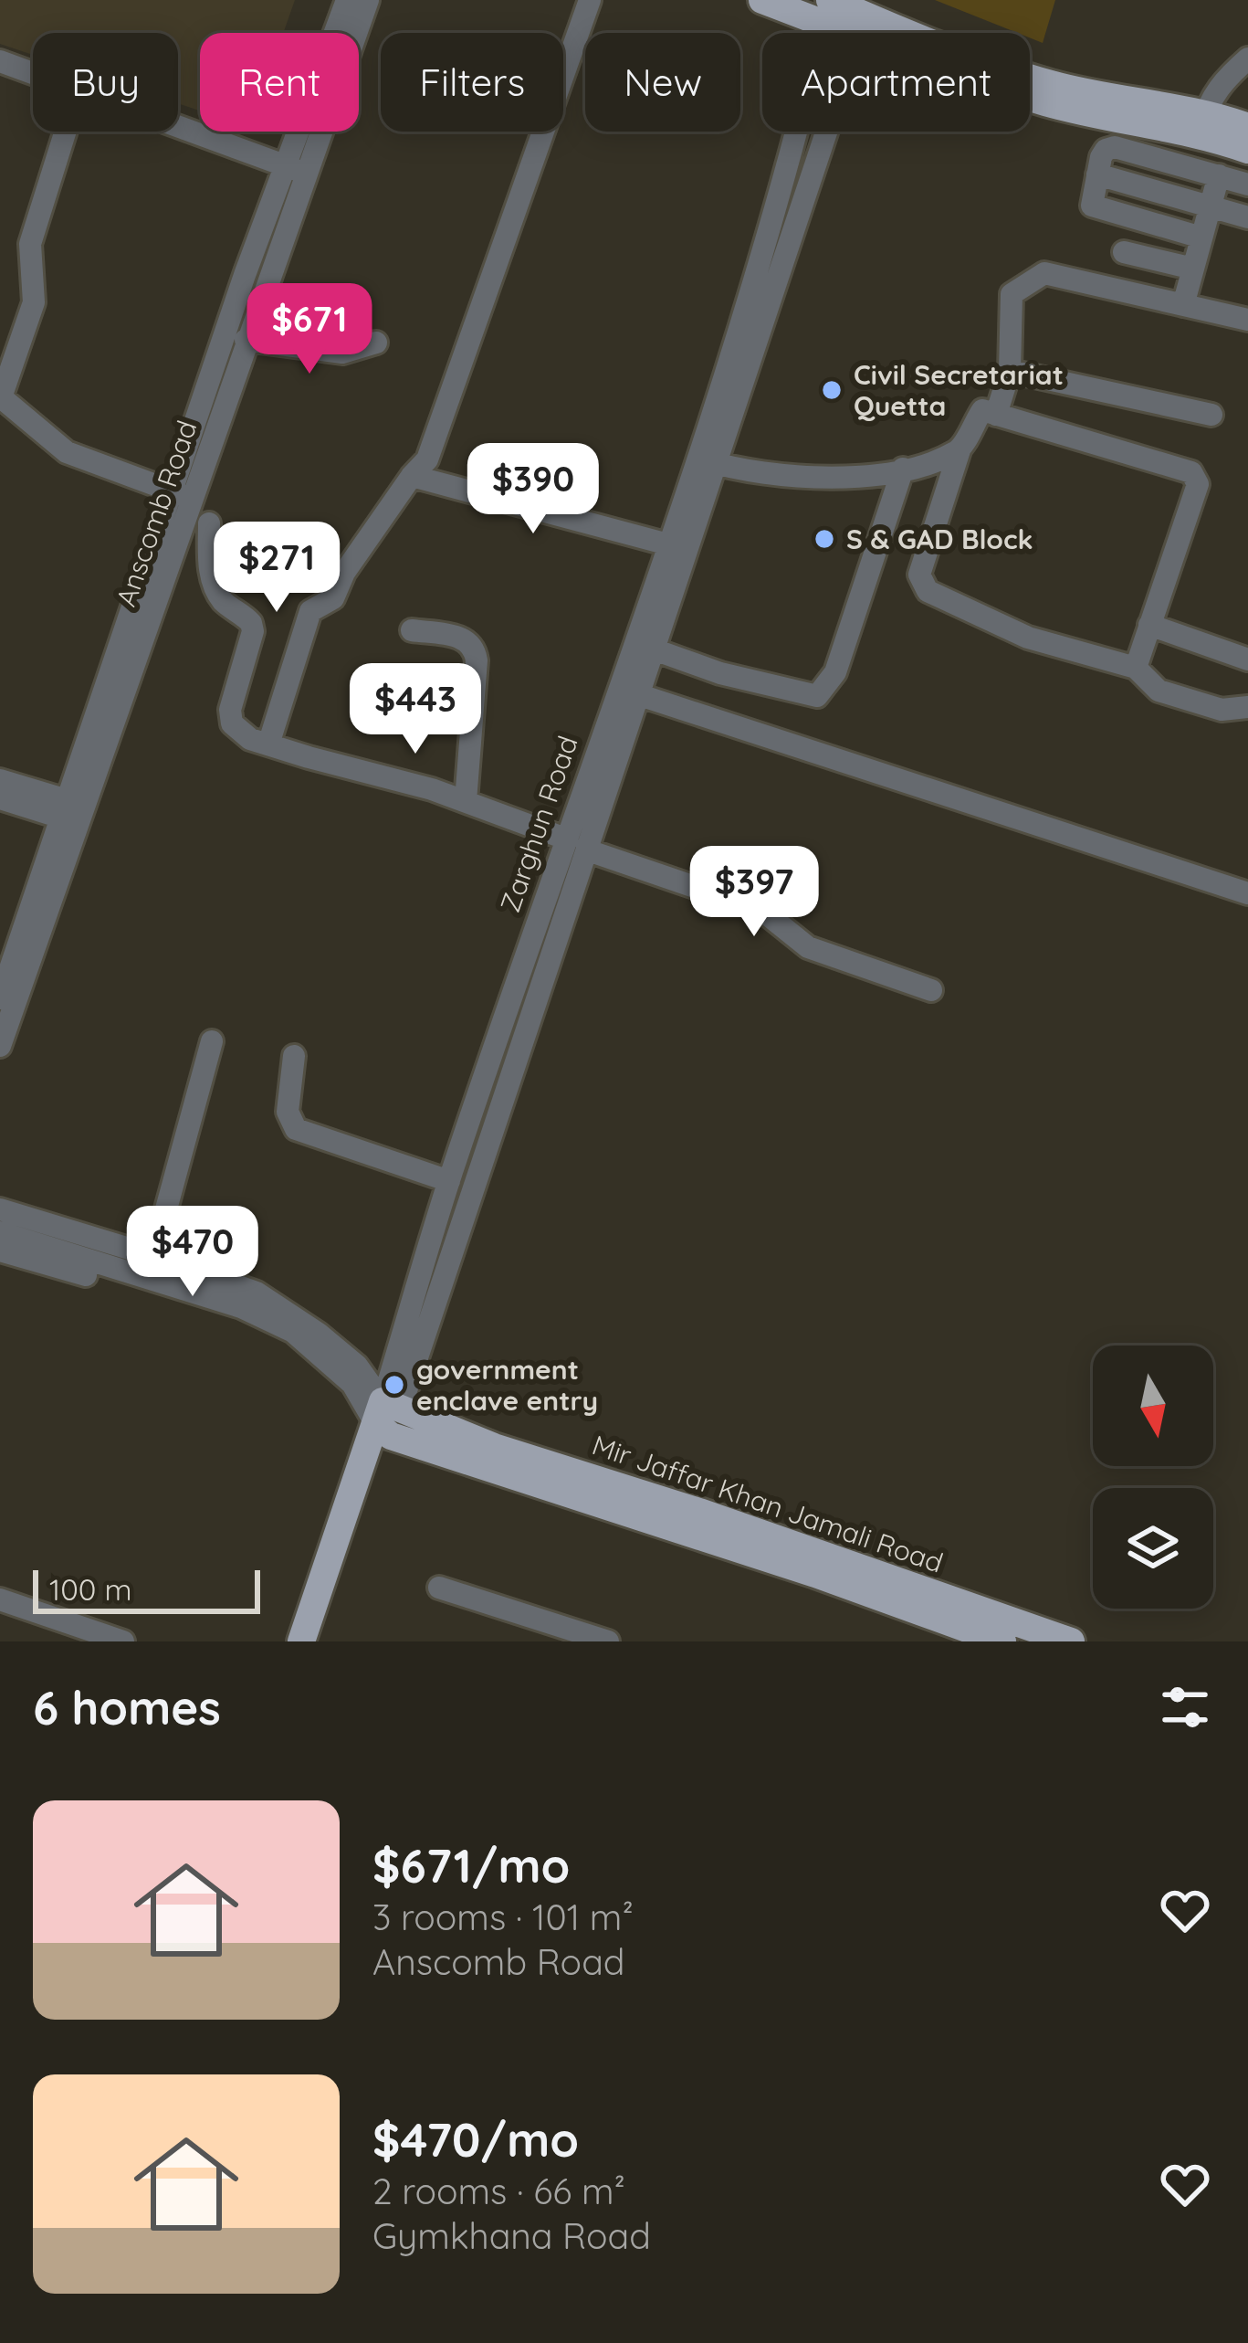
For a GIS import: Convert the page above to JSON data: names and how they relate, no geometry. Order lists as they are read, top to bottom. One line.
{"streets":{"main road":["Zarghun Road","Mir Jaffar Khan Jamali Road"],"street":["Anscomb Road"]},"crossings":[["Zarghun Road","Mir Jaffar Khan Jamali Road"]],"places":["Civil Secretariat Quetta","S & GAD Block","government enclave entry"],"scale_bar":"100 m","north":"bottom","page":{"chip":["Buy","Rent","Filters","New","Apartment"],"price":["$671","$390","$271","$443","$397","$470"],"scale":"100 m","heading":"6 homes","list":[{"name":"$671/mo","note":"3 rooms · 101 m² · Anscomb Road"},{"name":"$470/mo","note":"2 rooms · 66 m² · Gymkhana Road"}]}}
